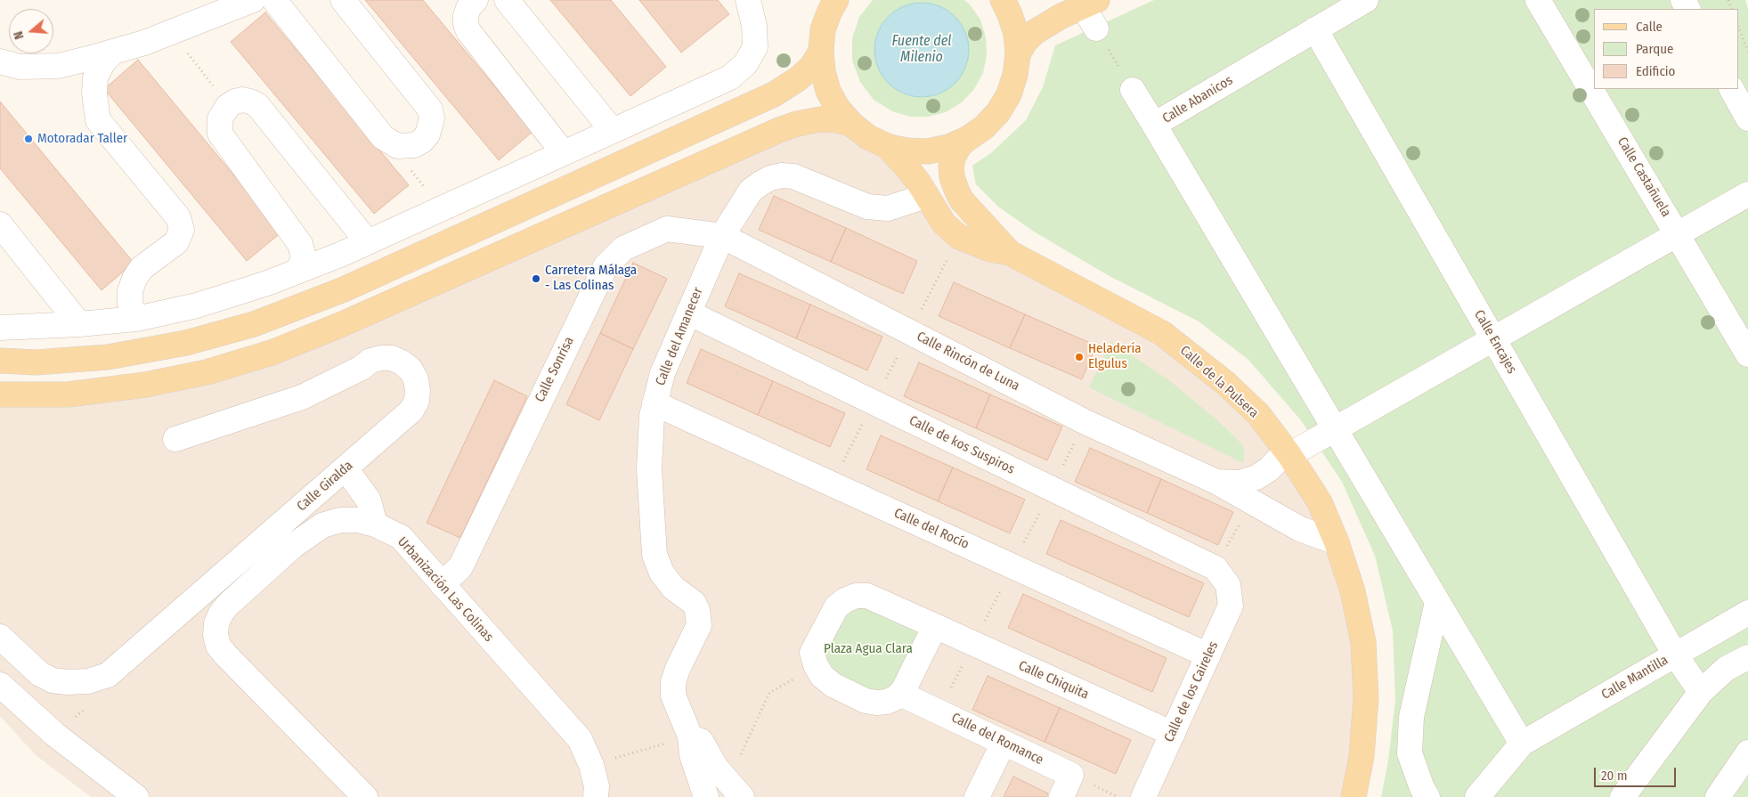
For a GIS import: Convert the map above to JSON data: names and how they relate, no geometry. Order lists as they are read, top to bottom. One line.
{"streets":{"main road":["Calle de la Pulsera"],"street":["Calle Abanicos","Calle Castañuela","Calle del Amanecer","Calle Encajes","Calle Rincón de Luna","Calle Sonrisa","Calle de kos Suspiros","Calle Giralda","Calle del Rocío","Urbanización Las Colinas","Calle Mantilla","Calle Chiquita","Calle de los Caireles","Calle del Romance"]},"crossings":[["Calle Abanicos","Calle Encajes"],["Calle Castañuela","Calle Rincón de Luna"],["Calle del Amanecer","Calle Rincón de Luna"],["Calle del Amanecer","Calle Sonrisa"],["Calle del Amanecer","Calle de la Pulsera"],["Calle del Amanecer","Calle de kos Suspiros"],["Calle del Amanecer","Calle del Rocío"],["Calle Encajes","Calle Rincón de Luna"],["Calle Encajes","Calle Mantilla"],["Calle Rincón de Luna","Calle Sonrisa"],["Calle Rincón de Luna","Calle de la Pulsera"],["Calle Sonrisa","Urbanización Las Colinas"],["Calle de kos Suspiros","Calle de los Caireles"],["Calle del Rocío","Calle de los Caireles"],["Calle Chiquita","Calle de los Caireles"],["Calle Chiquita","Calle del Romance"]],"water":["Fuente del Milenio"],"parks":["Plaza Agua Clara"],"places":["Motoradar Taller","Carretera Málaga - Las Colinas","Heladería Elgulus"],"legend":["Calle","Parque","Edificio"],"scale_bar":"20 m","north":"left"}
